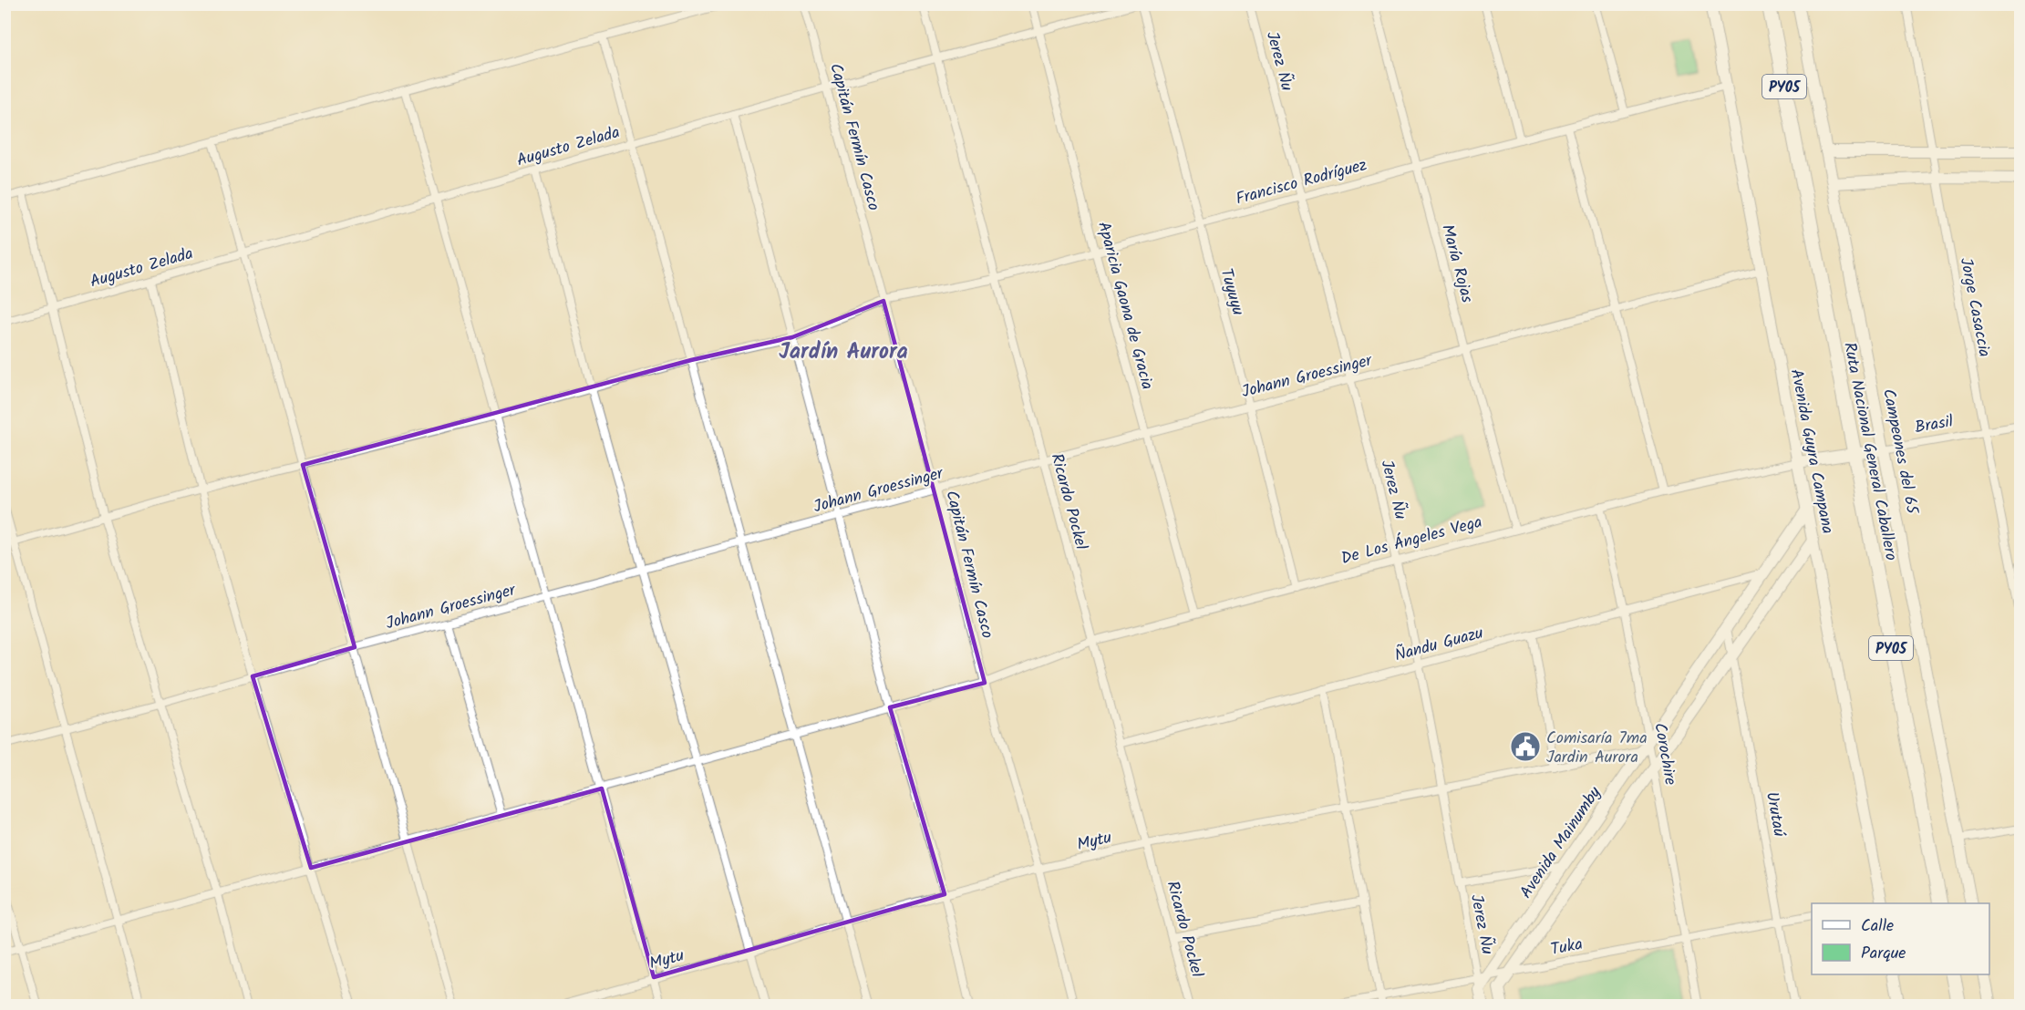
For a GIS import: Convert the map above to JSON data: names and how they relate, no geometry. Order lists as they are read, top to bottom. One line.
{"streets":{"highway":["PY05","Ruta Nacional General Caballero"],"street":["Jerez Ñu","Capitán Fermín Casco","Augusto Zelada","Francisco Rodríguez","María Rojas","Tuyuyu","Aparicia Gaona de Gracia","Jorge Casaccia","Johann Groessinger","Brasil","Avenida Guyra Campana","Campeones del 65","Ricardo Pockel","De Los Ángeles Vega","Ñandu Guazu","Corochire","Urutaú","Mytu","Avenida Mainumby","Tuka"]},"crossings":[["Jerez Ñu","Francisco Rodríguez"],["Jerez Ñu","Johann Groessinger"],["Jerez Ñu","De Los Ángeles Vega"],["Jerez Ñu","Ñandu Guazu"],["Jerez Ñu","Mytu"],["Jerez Ñu","Avenida Mainumby"],["Jerez Ñu","Tuka"],["Capitán Fermín Casco","Augusto Zelada"],["Capitán Fermín Casco","Francisco Rodríguez"],["Capitán Fermín Casco","Johann Groessinger"],["Capitán Fermín Casco","De Los Ángeles Vega"],["Capitán Fermín Casco","Mytu"],["Augusto Zelada","Tuyuyu"],["Augusto Zelada","Aparicia Gaona de Gracia"],["Augusto Zelada","Ricardo Pockel"],["Francisco Rodríguez","María Rojas"],["Francisco Rodríguez","Tuyuyu"],["Francisco Rodríguez","Aparicia Gaona de Gracia"],["Francisco Rodríguez","Avenida Guyra Campana"],["Francisco Rodríguez","Ricardo Pockel"],["María Rojas","Johann Groessinger"],["María Rojas","De Los Ángeles Vega"],["Tuyuyu","Johann Groessinger"],["Tuyuyu","De Los Ángeles Vega"],["Aparicia Gaona de Gracia","Johann Groessinger"],["Aparicia Gaona de Gracia","De Los Ángeles Vega"],["Jorge Casaccia","Brasil"],["Johann Groessinger","Avenida Guyra Campana"],["Johann Groessinger","Ricardo Pockel"],["Brasil","Ruta Nacional General Caballero"],["Brasil","Campeones del 65"],["Brasil","De Los Ángeles Vega"],["Avenida Guyra Campana","De Los Ángeles Vega"],["Avenida Guyra Campana","Avenida Mainumby"],["Ruta Nacional General Caballero","De Los Ángeles Vega"],["Ricardo Pockel","De Los Ángeles Vega"],["Ricardo Pockel","Ñandu Guazu"],["Ricardo Pockel","Mytu"],["De Los Ángeles Vega","Corochire"],["Ñandu Guazu","Corochire"],["Ñandu Guazu","Avenida Mainumby"],["Corochire","Mytu"],["Corochire","Avenida Mainumby"],["Corochire","Tuka"],["Urutaú","Avenida Mainumby"],["Urutaú","Tuka"],["Mytu","Avenida Mainumby"],["Avenida Mainumby","Tuka"]],"districts":["Jardín Aurora"],"places":{"public building":["Comisaría 7ma Jardin Aurora"]},"legend":["Calle","Parque"]}
